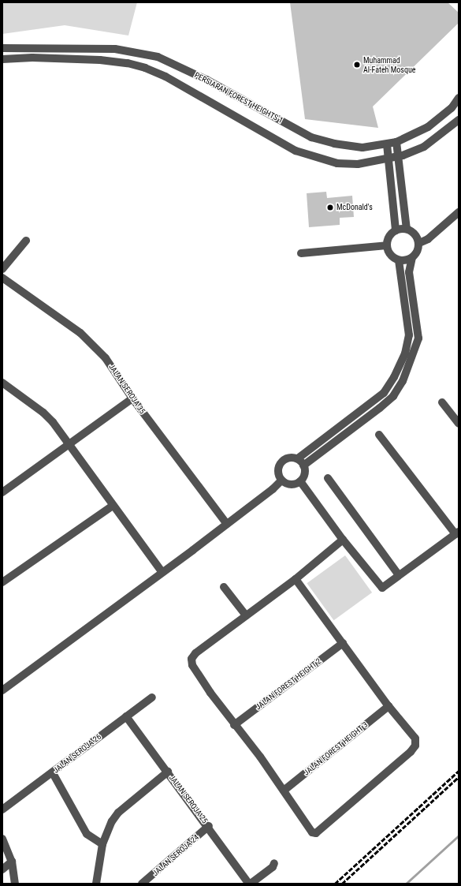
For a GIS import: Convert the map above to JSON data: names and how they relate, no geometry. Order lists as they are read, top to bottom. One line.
{"streets":{"street":["PERSIARAN FOREST HEIGHTS 1","JALAN SEROJA 35","JALAN FOREST HEIGHT 2","JALAN FOREST HEIGHT 3","JALAN SEROJA 26","JALAN SEROJA 25","JALAN SEROJA 24"]},"crossings":[["JALAN SEROJA 26","JALAN SEROJA 25"],["JALAN SEROJA 25","JALAN SEROJA 24"]],"places":["Muhammad Al-Fateh Mosque","McDonald's"]}
